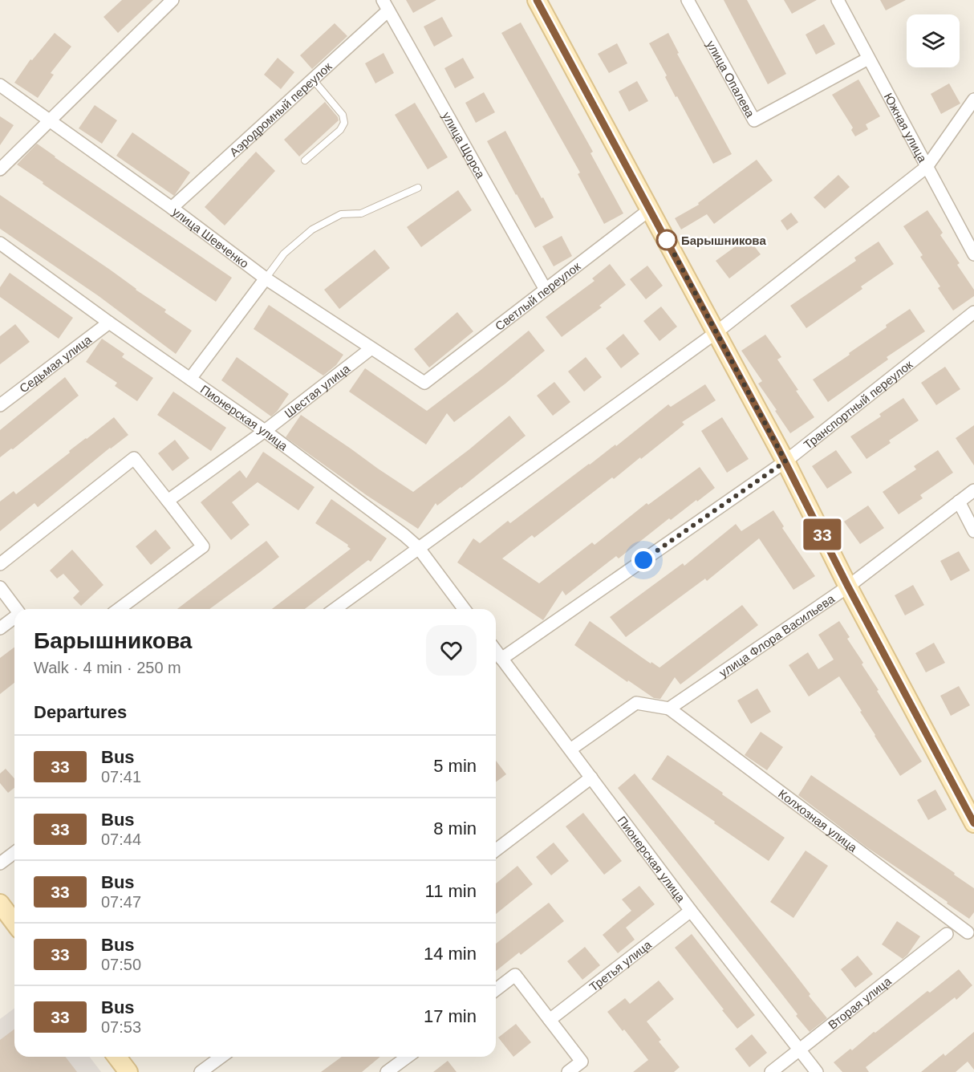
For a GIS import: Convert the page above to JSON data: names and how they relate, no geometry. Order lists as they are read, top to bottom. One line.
{"streets":{"street":["улица Опалева","Аэродромный переулок","Южная улица","улица Щорса","улица Шевченко","Светлый переулок","Седьмая улица","Шестая улица","Транспортный переулок","Пионерская улица","улица Флора Васильева","Колхозная улица","Третья улица","Вторая улица"]},"crossings":[["улица Опалева","Южная улица"],["Аэродромный переулок","улица Щорса"],["Аэродромный переулок","улица Шевченко"],["улица Щорса","Светлый переулок"],["улица Шевченко","Светлый переулок"],["улица Шевченко","Шестая улица"],["Седьмая улица","Пионерская улица"],["Шестая улица","Пионерская улица"],["Транспортный переулок","Пионерская улица"],["Пионерская улица","Третья улица"],["Пионерская улица","Вторая улица"],["улица Флора Васильева","Колхозная улица"]],"places":["Барышникова"],"lines":["bus line 33"],"page":{"on_map":"33","heading":[["Барышникова","Walk · 4 min · 250 m"],"Departures"],"list":[{"mark":"33","name":"Bus","note":"07:41","value":"5 min"},{"mark":"33","name":"Bus","note":"07:44","value":"8 min"},{"mark":"33","name":"Bus","note":"07:47","value":"11 min"},{"mark":"33","name":"Bus","note":"07:50","value":"14 min"},{"mark":"33","name":"Bus","note":"07:53","value":"17 min"}]}}
